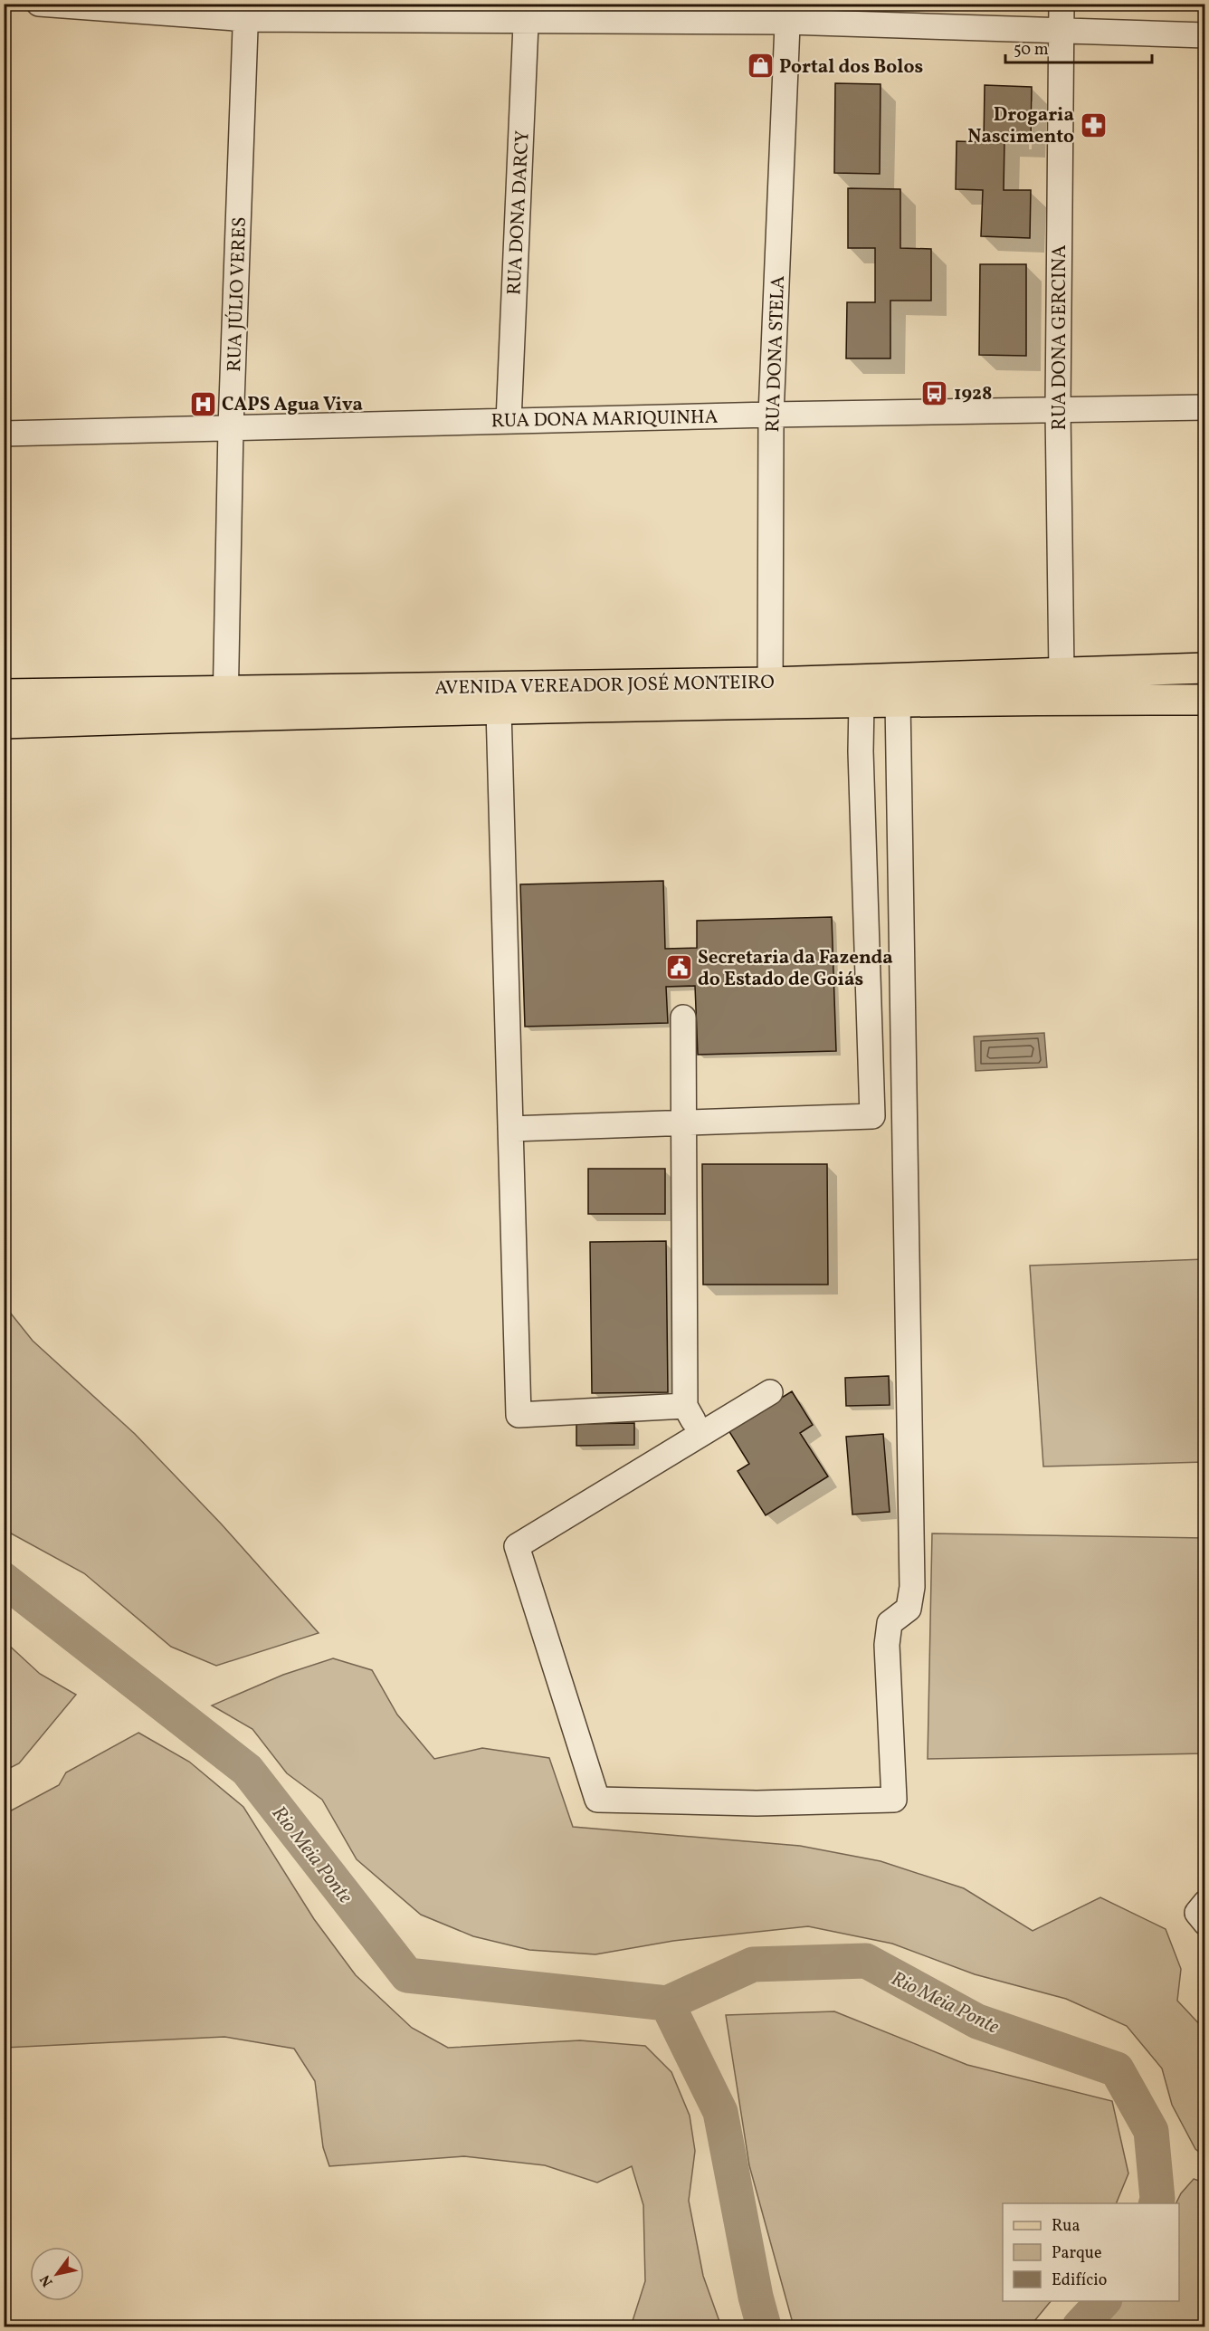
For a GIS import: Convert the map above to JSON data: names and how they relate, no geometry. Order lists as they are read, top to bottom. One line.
{"streets":{"main road":["AVENIDA VEREADOR JOSÉ MONTEIRO"],"street":["RUA DONA DARCY","RUA JÚLIO VERES","RUA DONA GERCINA","RUA DONA STELA","RUA DONA MARIQUINHA"]},"crossings":[["RUA DONA DARCY","RUA DONA MARIQUINHA"],["RUA JÚLIO VERES","RUA DONA MARIQUINHA"],["RUA JÚLIO VERES","AVENIDA VEREADOR JOSÉ MONTEIRO"],["RUA DONA GERCINA","RUA DONA MARIQUINHA"],["RUA DONA GERCINA","AVENIDA VEREADOR JOSÉ MONTEIRO"],["RUA DONA STELA","RUA DONA MARIQUINHA"],["RUA DONA STELA","AVENIDA VEREADOR JOSÉ MONTEIRO"]],"water":["Rio Meia Ponte"],"places":{"shop":["Portal dos Bolos"],"pharmacy":["Drogaria Nascimento"],"bus stop":["1928"],"hospital":["CAPS Agua Viva"],"public building":["Secretaria da Fazenda do Estado de Goiás"]},"legend":["Rua","Parque","Edifício"],"scale_bar":"50 m","north":"bottom left"}
